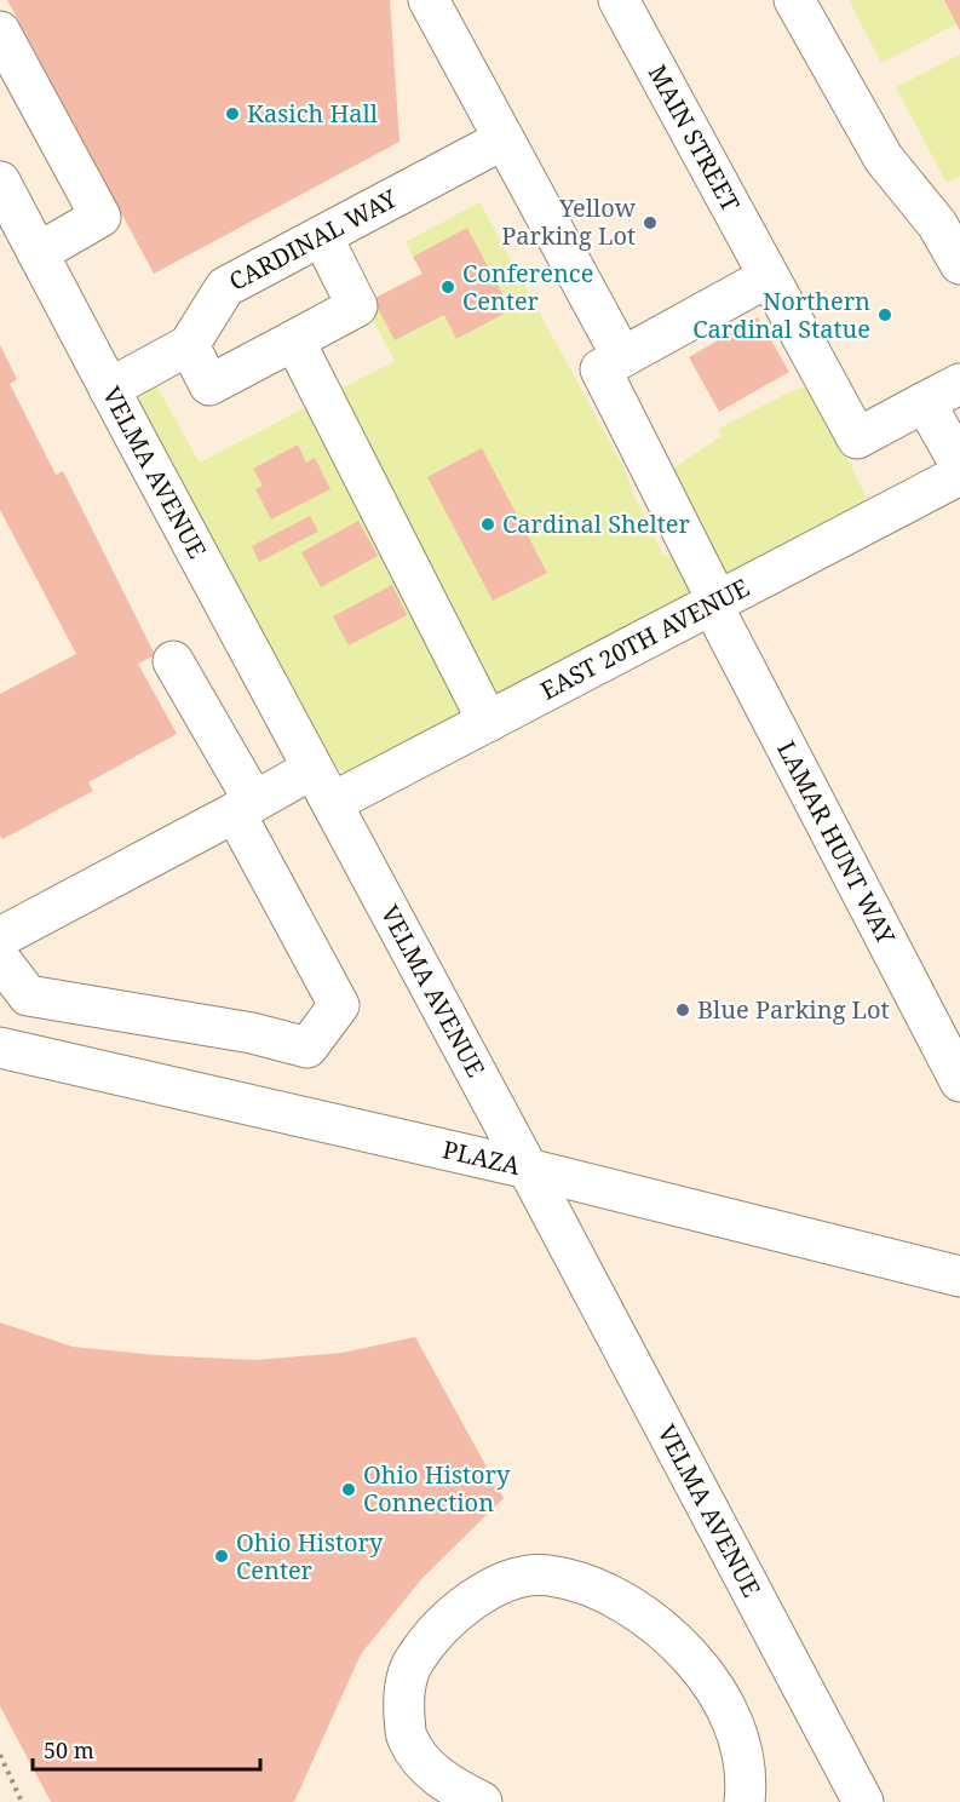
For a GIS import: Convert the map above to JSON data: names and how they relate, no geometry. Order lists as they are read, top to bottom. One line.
{"streets":{"street":["MAIN STREET","CARDINAL WAY","VELMA AVENUE","EAST 20TH AVENUE","LAMAR HUNT WAY","PLAZA"]},"crossings":[["CARDINAL WAY","VELMA AVENUE"],["VELMA AVENUE","EAST 20TH AVENUE"],["VELMA AVENUE","PLAZA"],["EAST 20TH AVENUE","LAMAR HUNT WAY"]],"places":["Kasich Hall","Yellow Parking Lot","Conference Center","Northern Cardinal Statue","Cardinal Shelter","Blue Parking Lot","Ohio History Connection","Ohio History Center"],"scale_bar":"50 m"}
